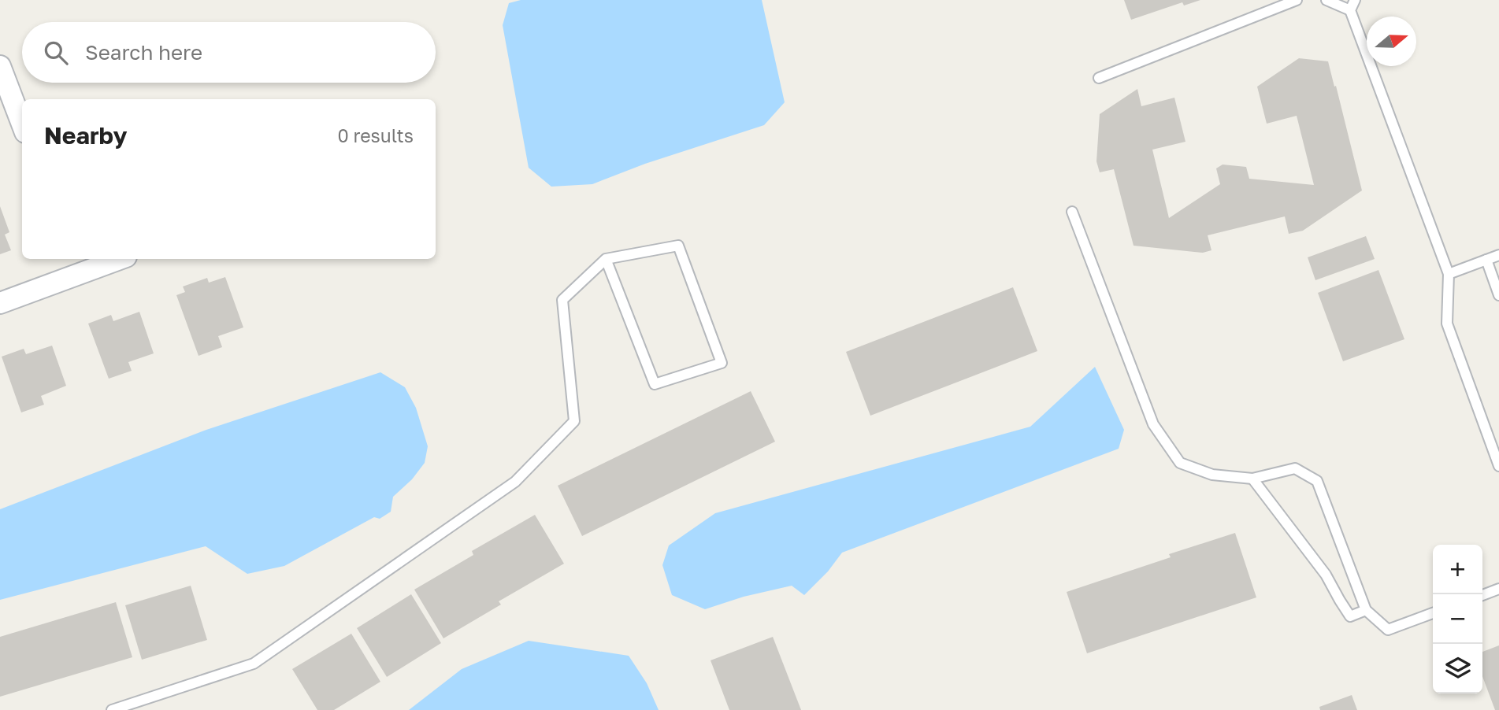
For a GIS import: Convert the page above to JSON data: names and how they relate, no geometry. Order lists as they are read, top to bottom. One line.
{"north":"right","page":{"search":"Search here","heading":["Nearby","0 results"],"map_buttons":["+","−"]}}
